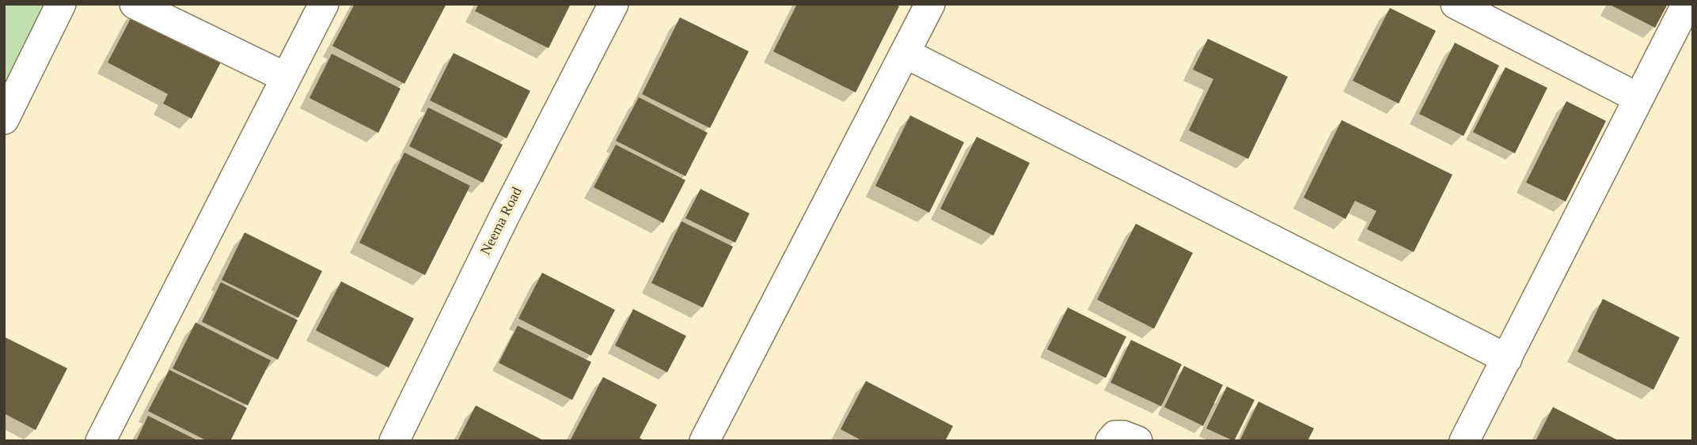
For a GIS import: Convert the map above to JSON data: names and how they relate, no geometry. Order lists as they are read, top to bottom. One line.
{"streets":{"street":["Neema Road"]}}
